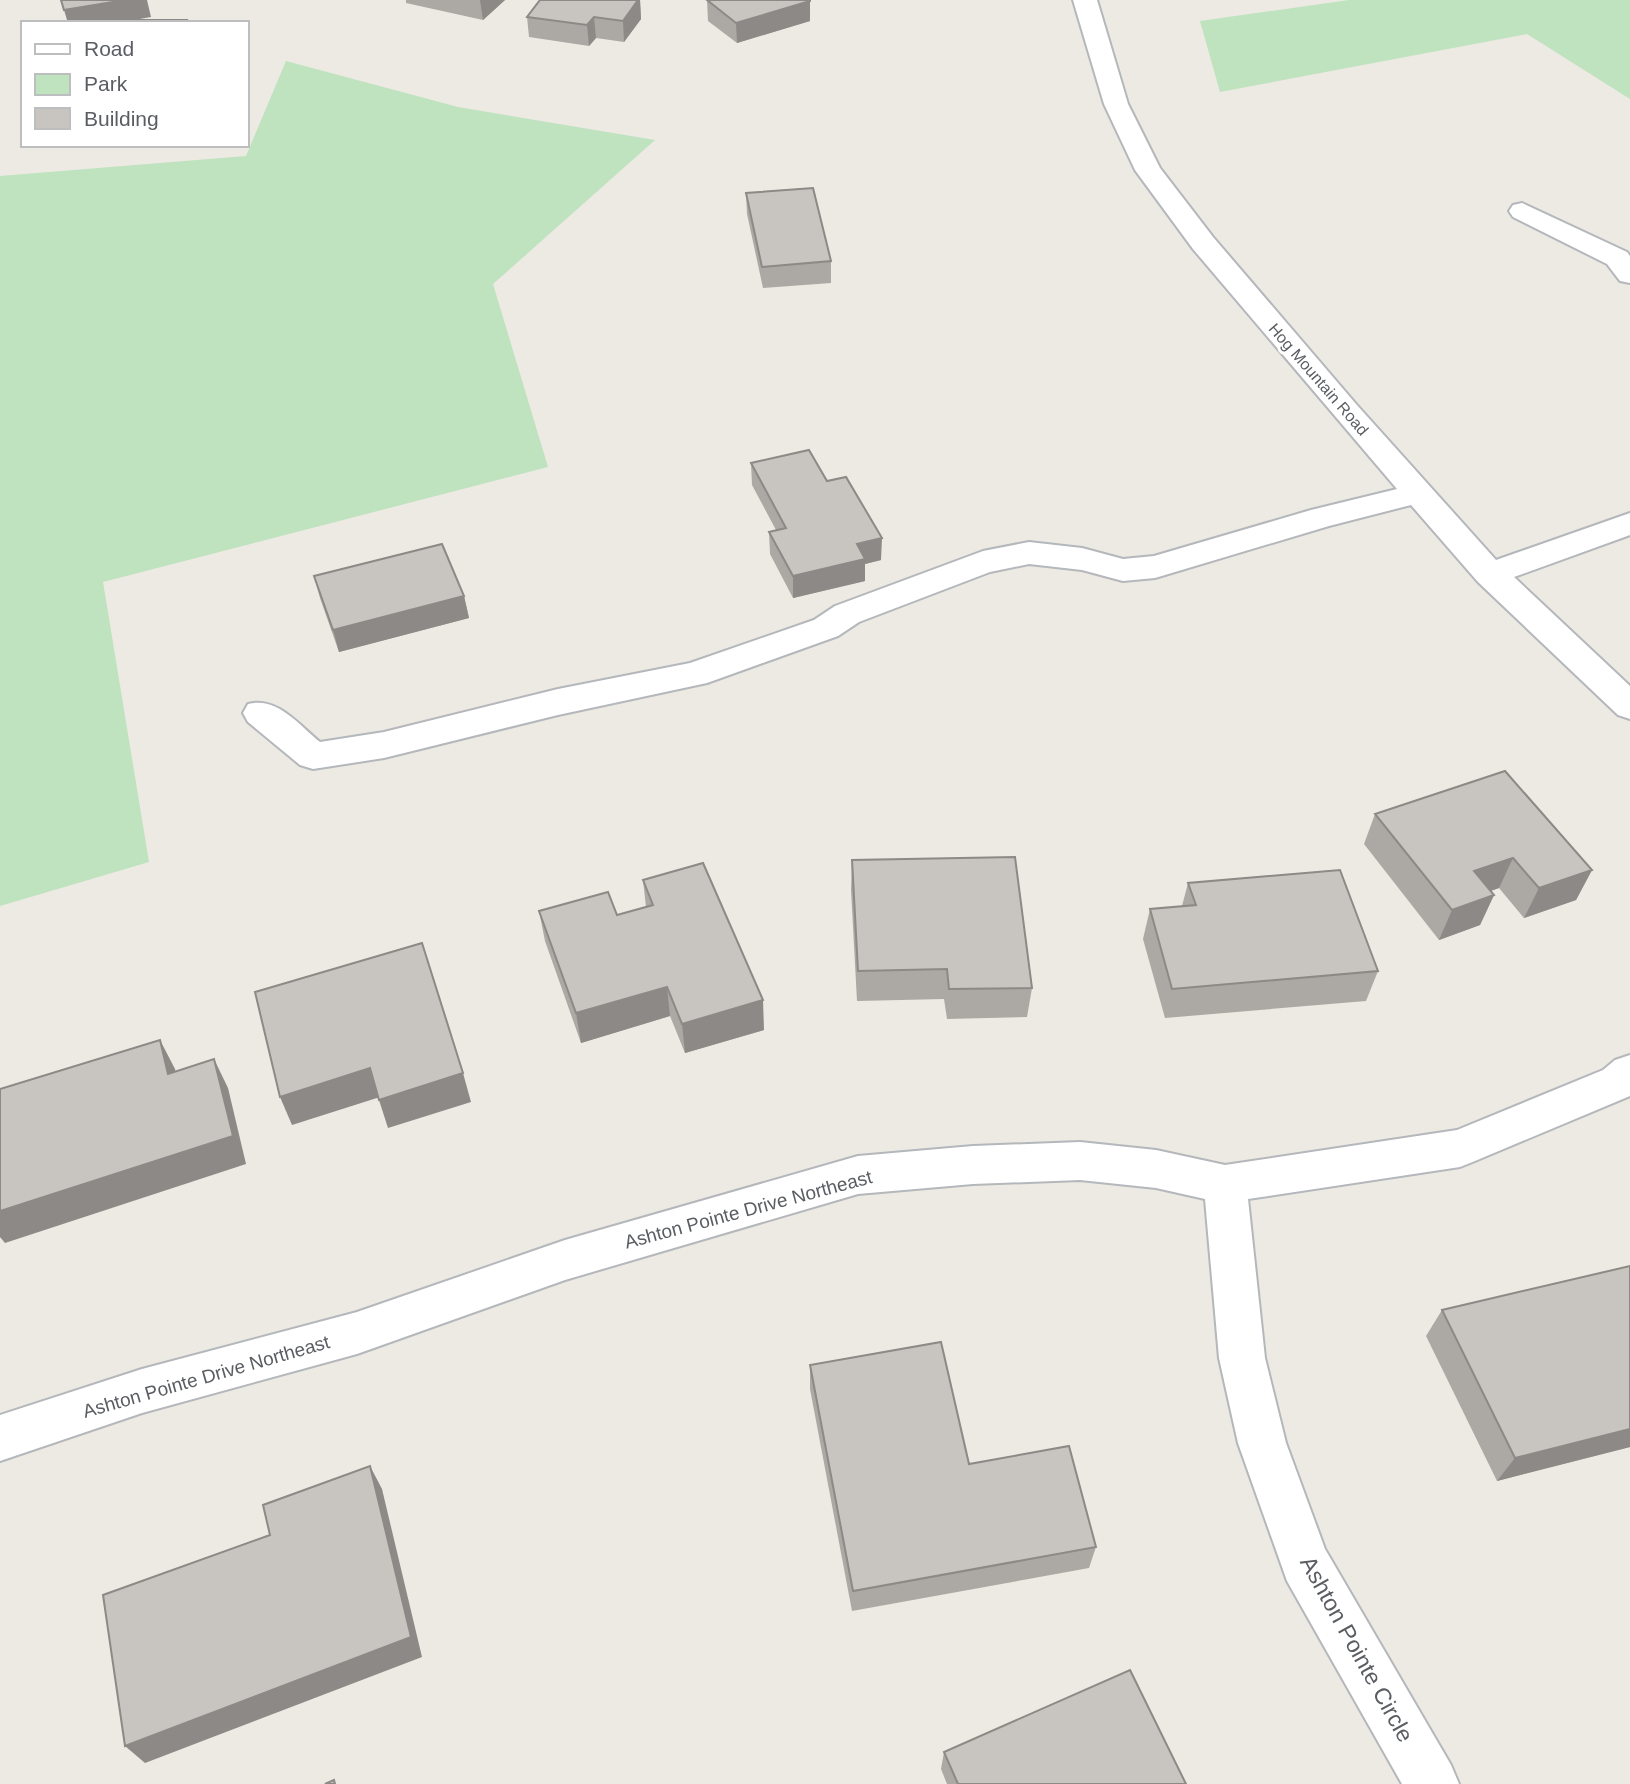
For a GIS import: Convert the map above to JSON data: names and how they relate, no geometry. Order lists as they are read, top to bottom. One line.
{"streets":{"street":["Hog Mountain Road","Ashton Pointe Drive Northeast","Ashton Pointe Circle"]},"crossings":[["Ashton Pointe Drive Northeast","Ashton Pointe Circle"]],"legend":["Road","Park","Building"]}
